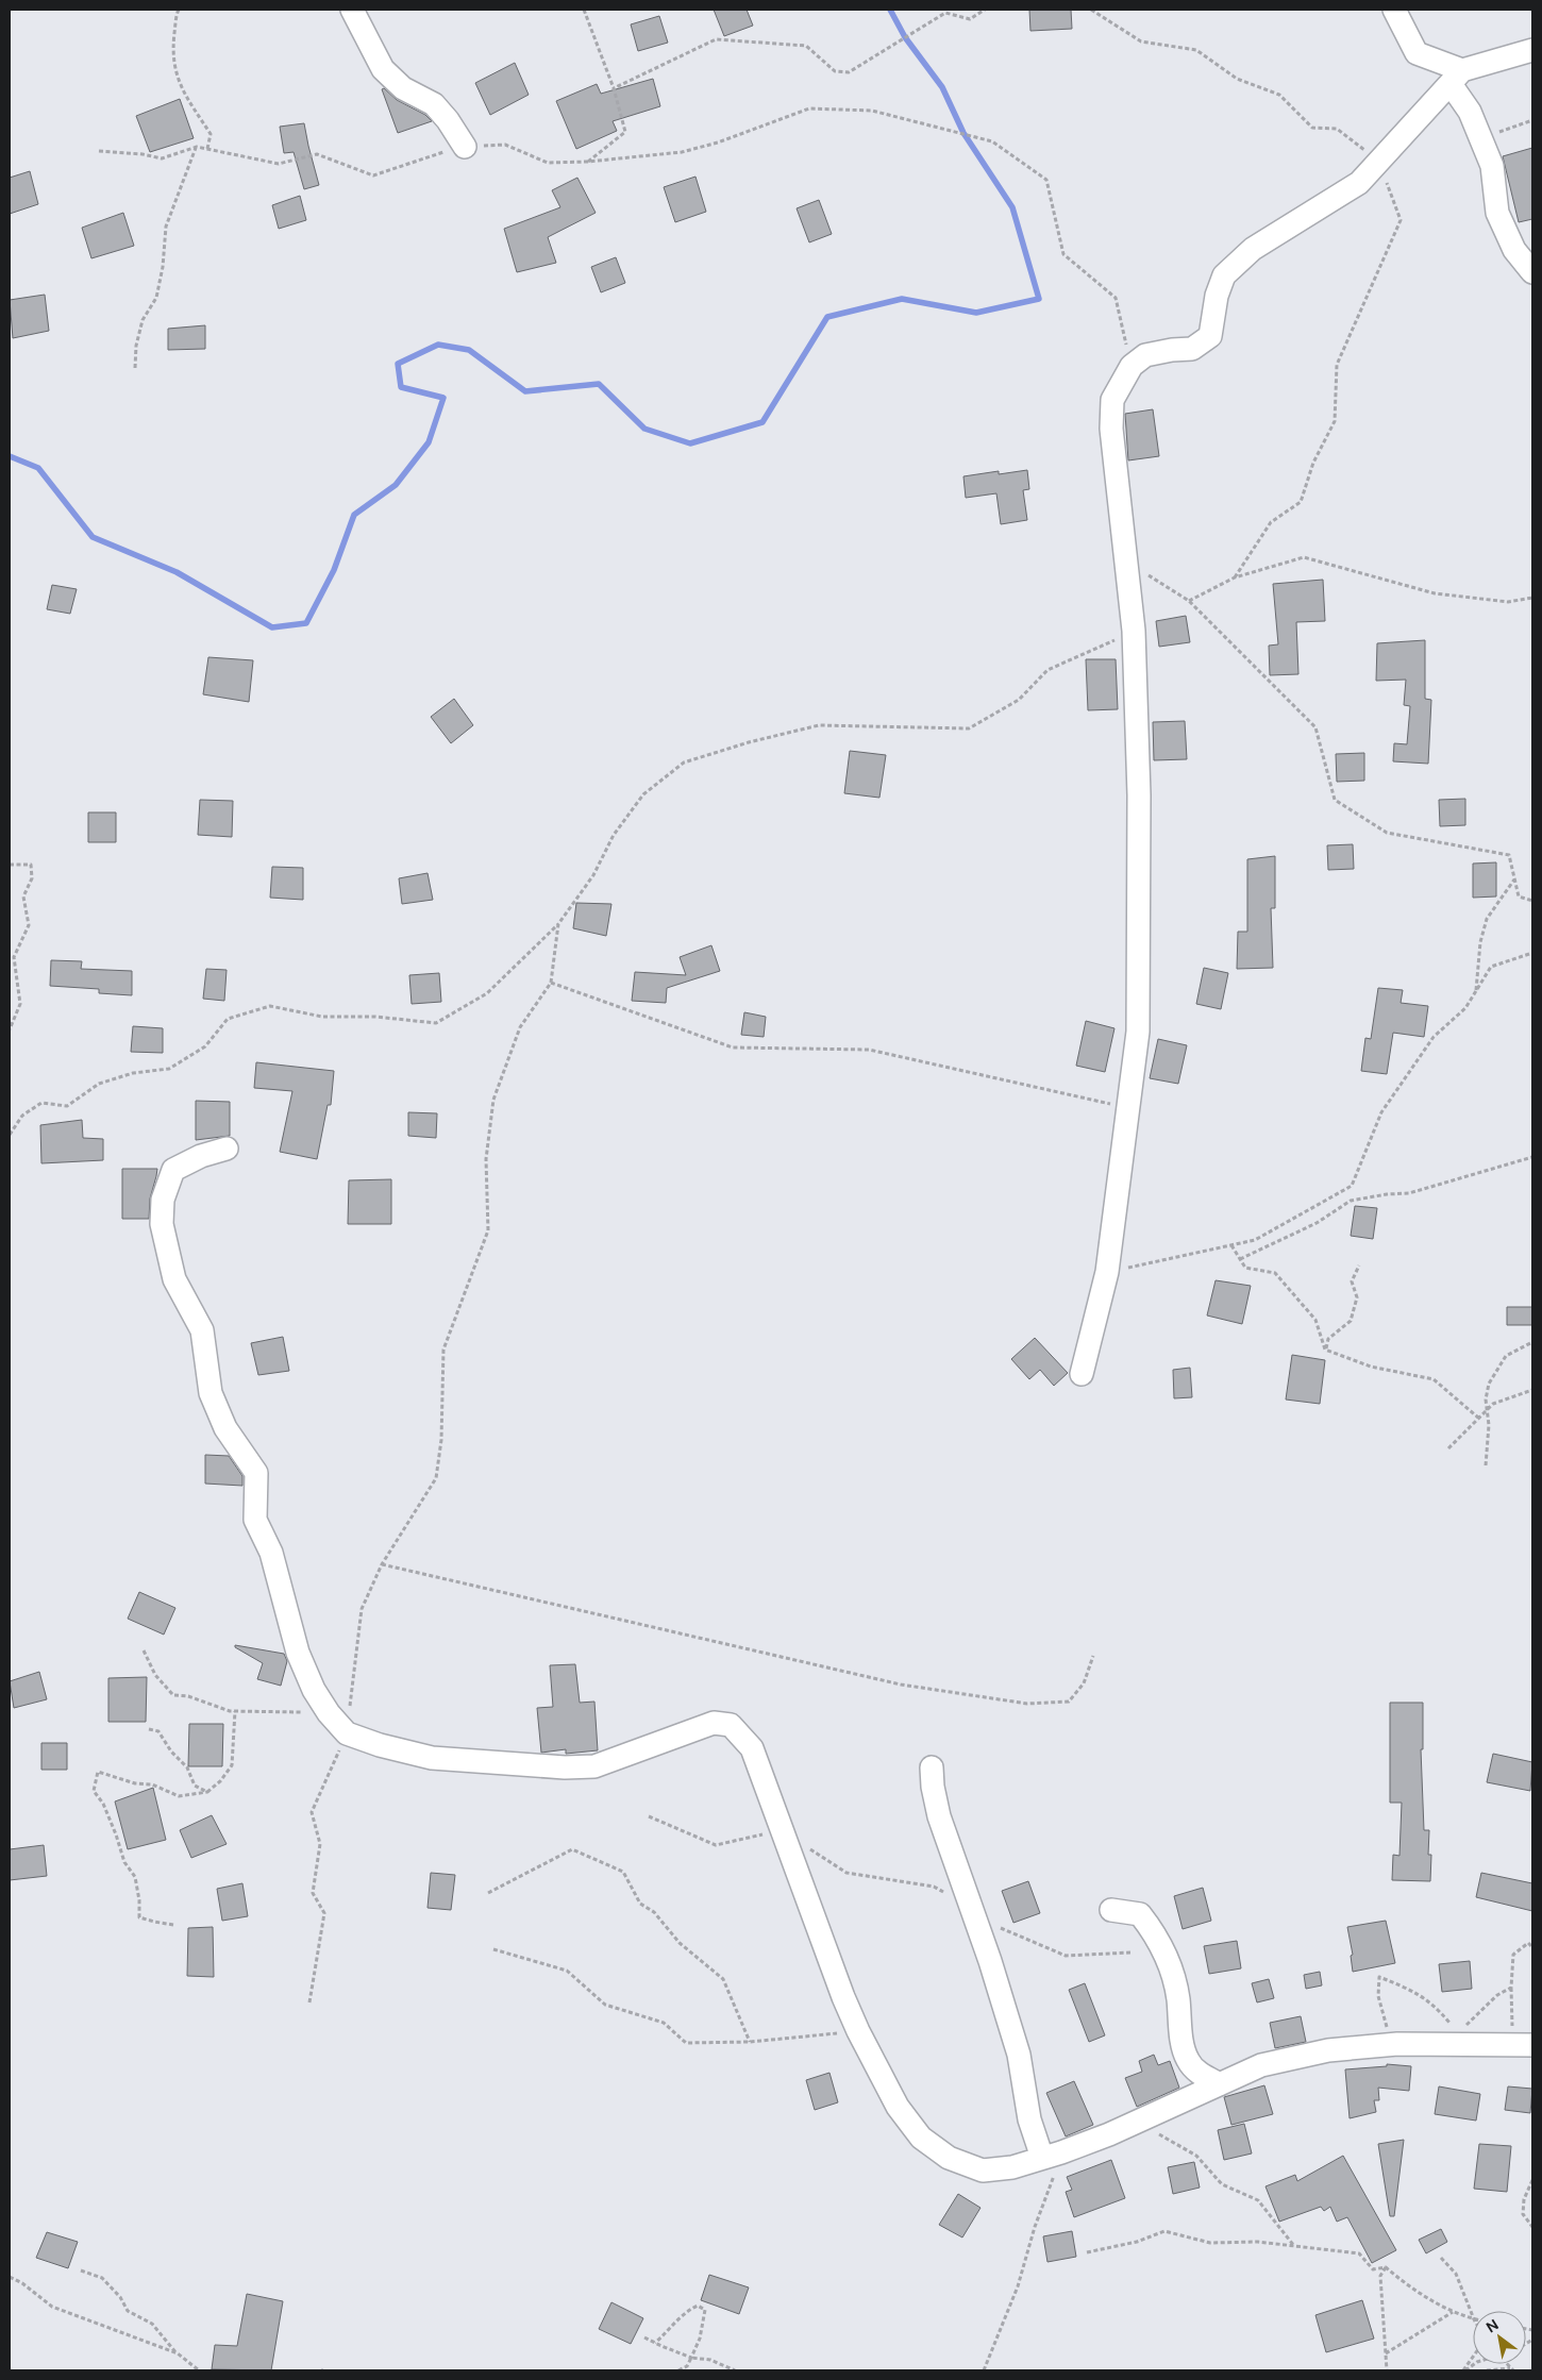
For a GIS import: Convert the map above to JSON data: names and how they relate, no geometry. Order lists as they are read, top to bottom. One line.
{"north":"top left"}
